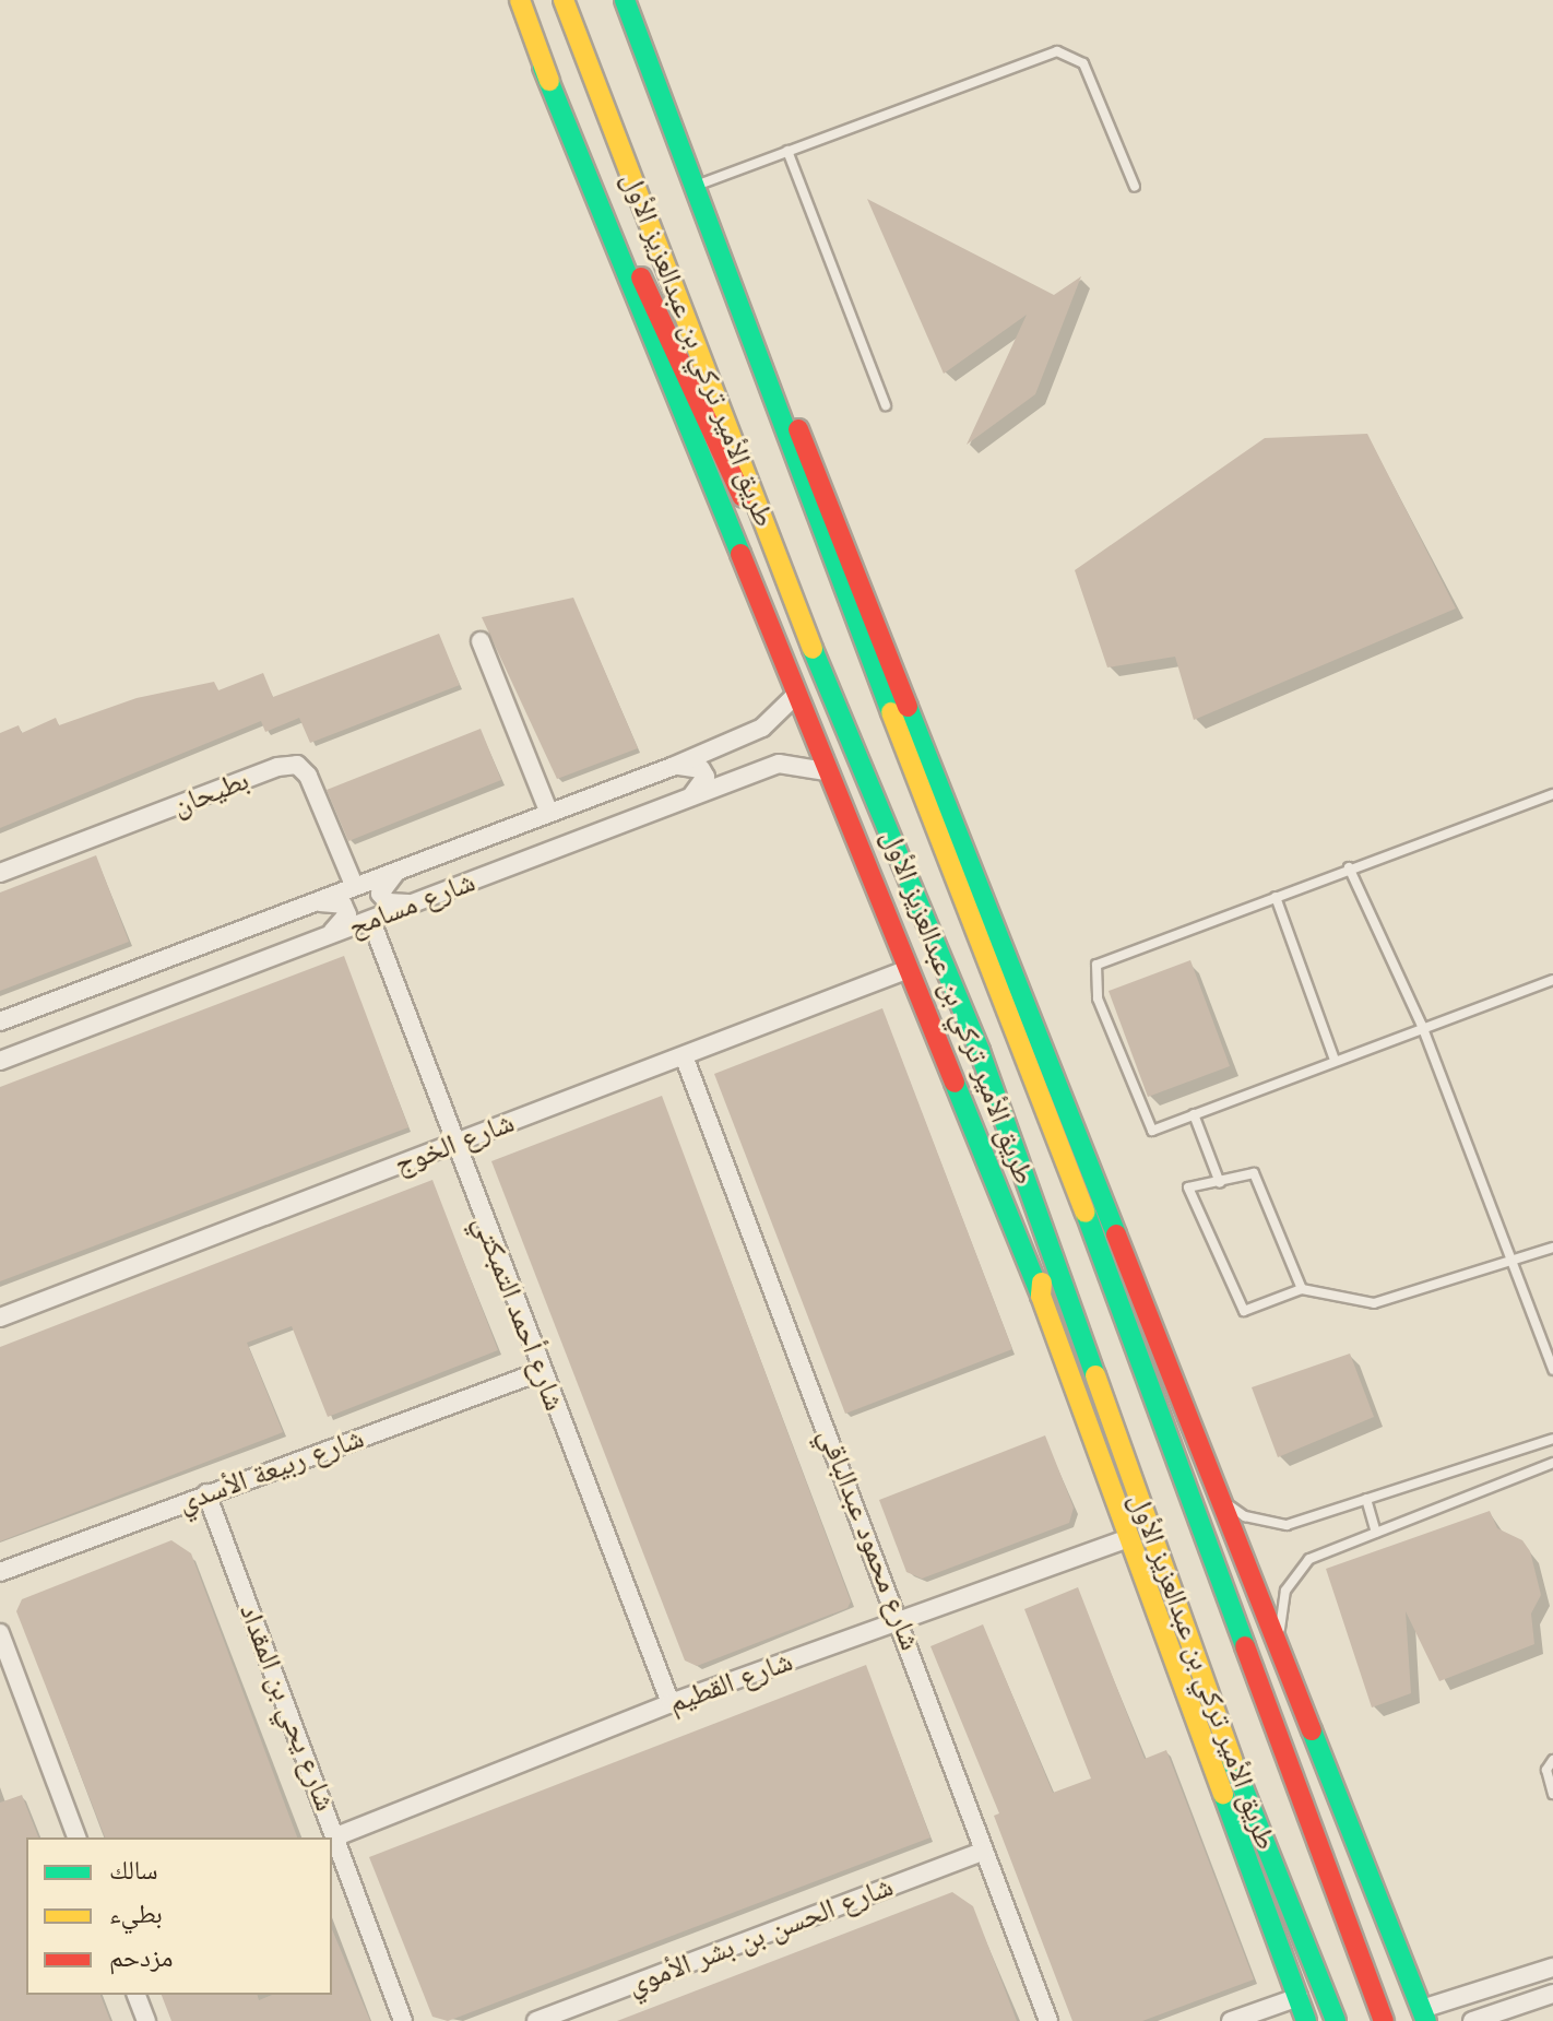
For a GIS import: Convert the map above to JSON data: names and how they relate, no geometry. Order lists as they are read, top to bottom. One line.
{"streets":{"main road":["طريق الأمير تركي بن عبدالعزيز الأول"],"street":["بطيحان","شارع مسامح","شارع الخوج","شارع أحمد التمبكتي","شارع ربيعة الأسدي","شارع محمود عبدالباقي","شارع القطيم","شارع يحي بن المقداد","شارع الحسن بن بشر الأموي"]},"crossings":[["بطيحان","شارع مسامح"],["شارع مسامح","شارع أحمد التمبكتي"],["شارع الخوج","شارع أحمد التمبكتي"],["شارع الخوج","شارع محمود عبدالباقي"],["شارع أحمد التمبكتي","شارع ربيعة الأسدي"],["شارع أحمد التمبكتي","شارع القطيم"],["شارع ربيعة الأسدي","شارع يحي بن المقداد"],["شارع محمود عبدالباقي","شارع القطيم"],["شارع محمود عبدالباقي","شارع الحسن بن بشر الأموي"],["شارع القطيم","شارع يحي بن المقداد"]],"legend":["سالك","بطيء","مزدحم"]}
